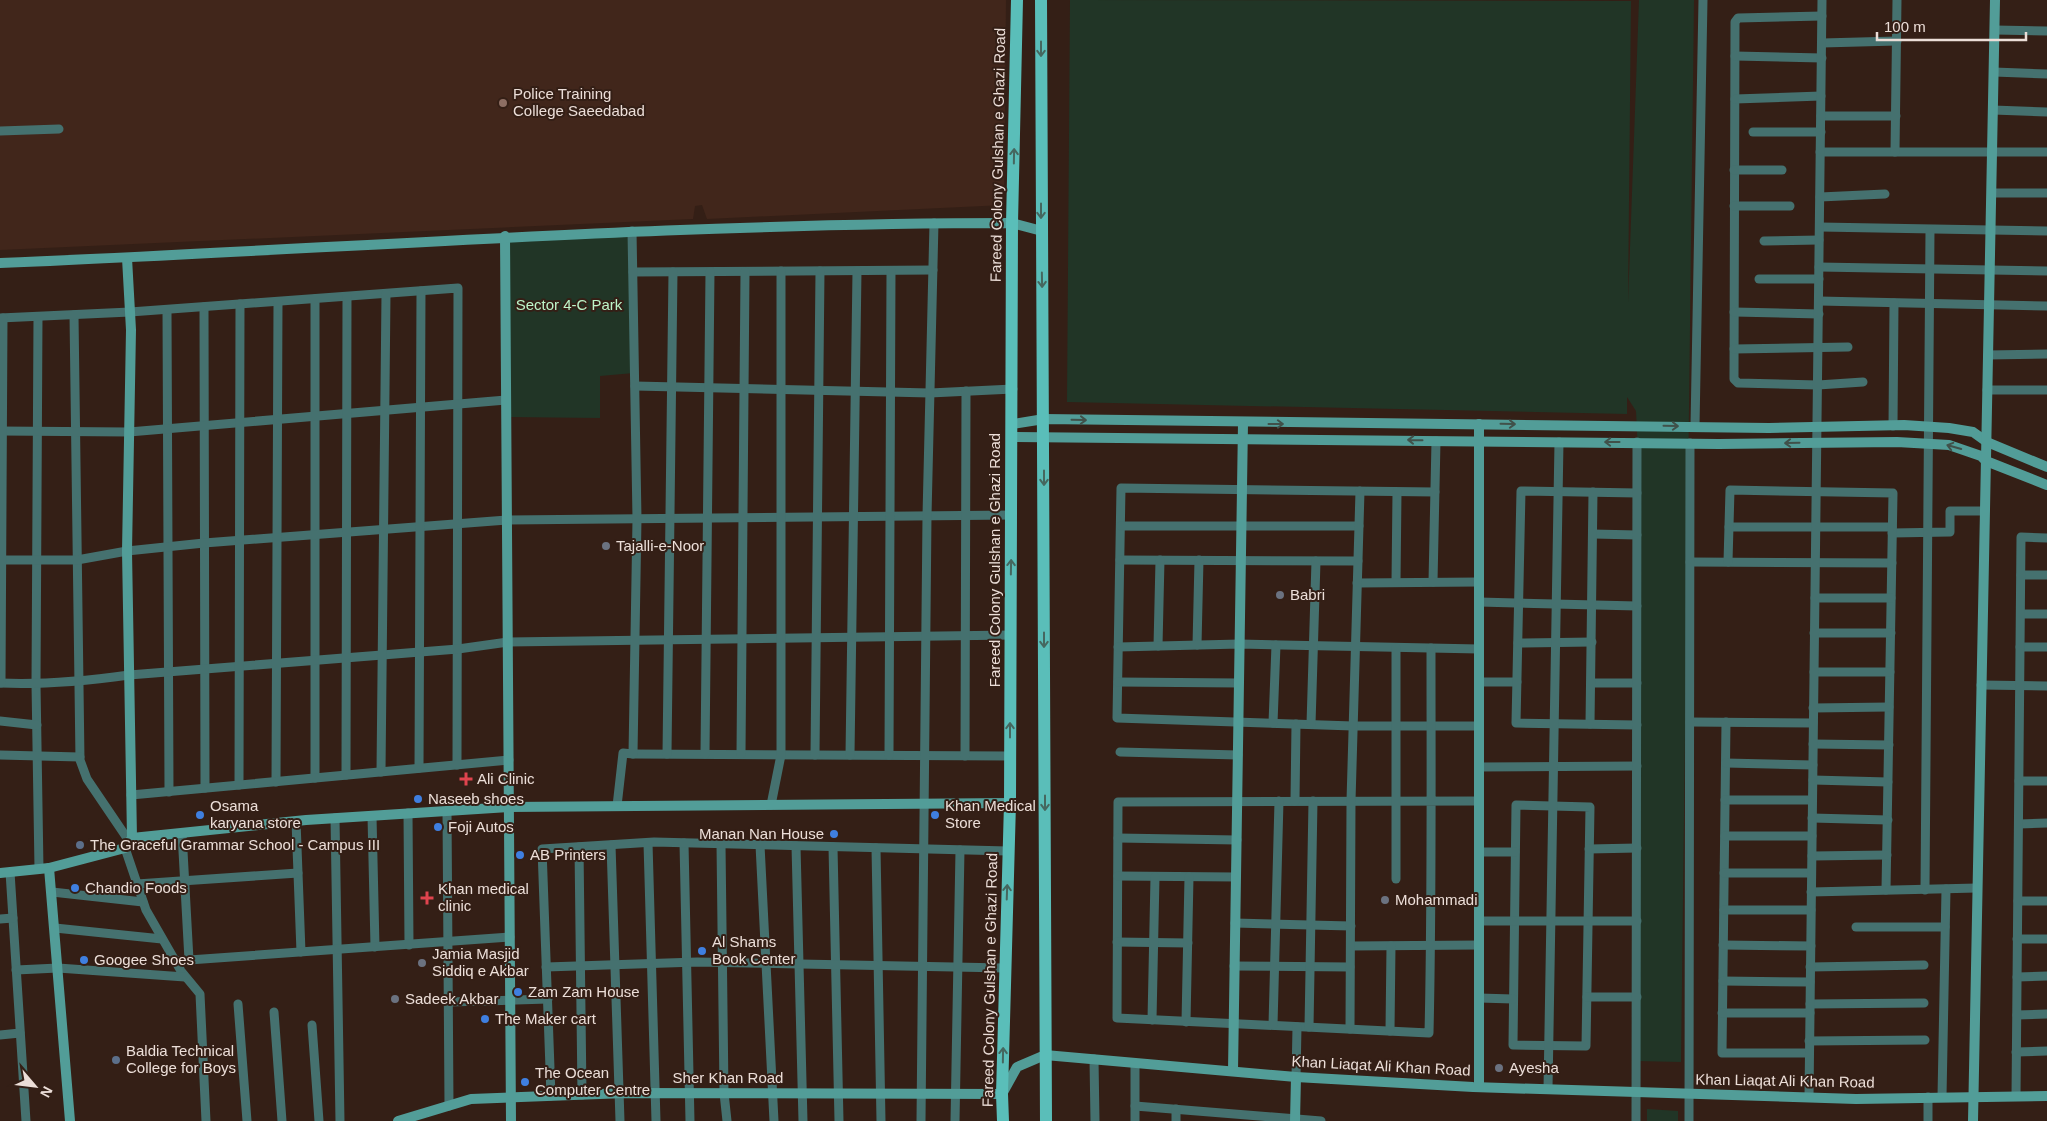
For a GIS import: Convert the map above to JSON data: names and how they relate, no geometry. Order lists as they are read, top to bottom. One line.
{"streets":{"main road":["Fareed Colony Gulshan e Ghazi Road"],"street":["Khan Liaqat Ali Khan Road","Sher Khan Road"]},"crossings":[["Fareed Colony Gulshan e Ghazi Road","Khan Liaqat Ali Khan Road"],["Fareed Colony Gulshan e Ghazi Road","Sher Khan Road"],["Khan Liaqat Ali Khan Road","Sher Khan Road"]],"parks":["Sector 4-C Park"],"places":{"other":["Police Training College Saeedabad","Tajalli-e-Noor","Babri","Naseeb shoes","Osama karyana store","Khan Medical Store","Foji Autos","Manan Nan House","The Graceful Grammar School - Campus III","AB Printers","Chandio Foods","Mohammadi","Al Shams Book Center","Googee Shoes","Jamia Masjid Siddiq e Akbar","Zam Zam House","Sadeek Akbar","The Maker cart","Baldia Technical College for Boys","Ayesha","The Ocean Computer Centre"],"health":["Ali Clinic","Khan medical clinic"]},"scale_bar":"100 m","north":"bottom right"}
